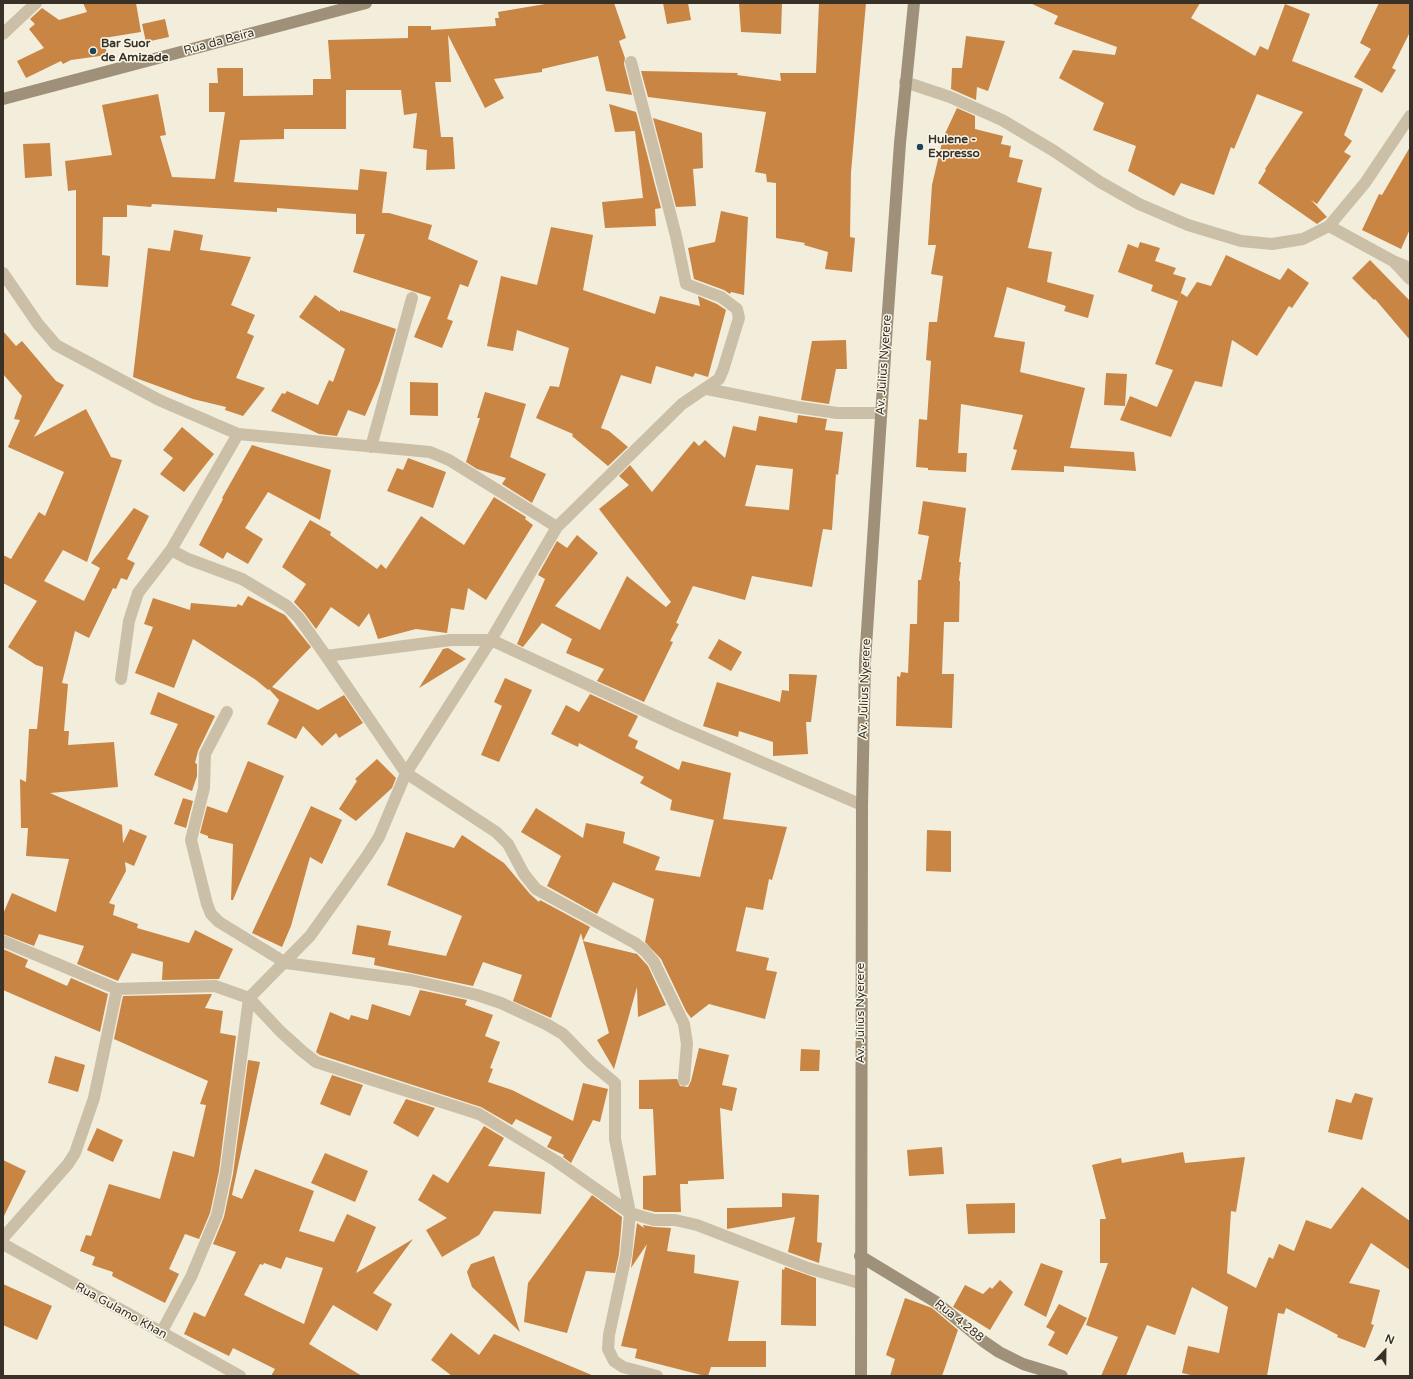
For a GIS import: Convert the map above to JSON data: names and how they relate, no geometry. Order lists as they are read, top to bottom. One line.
{"streets":{"main road":["Rua da Beira","Av. Julius Nyerere","Rua 4.288"],"street":["Rua Gulamo Khan"]},"crossings":[["Av. Julius Nyerere","Rua 4.288"]],"places":["Bar Suor de Amizade","Hulene - Expresso"],"north":"top"}
